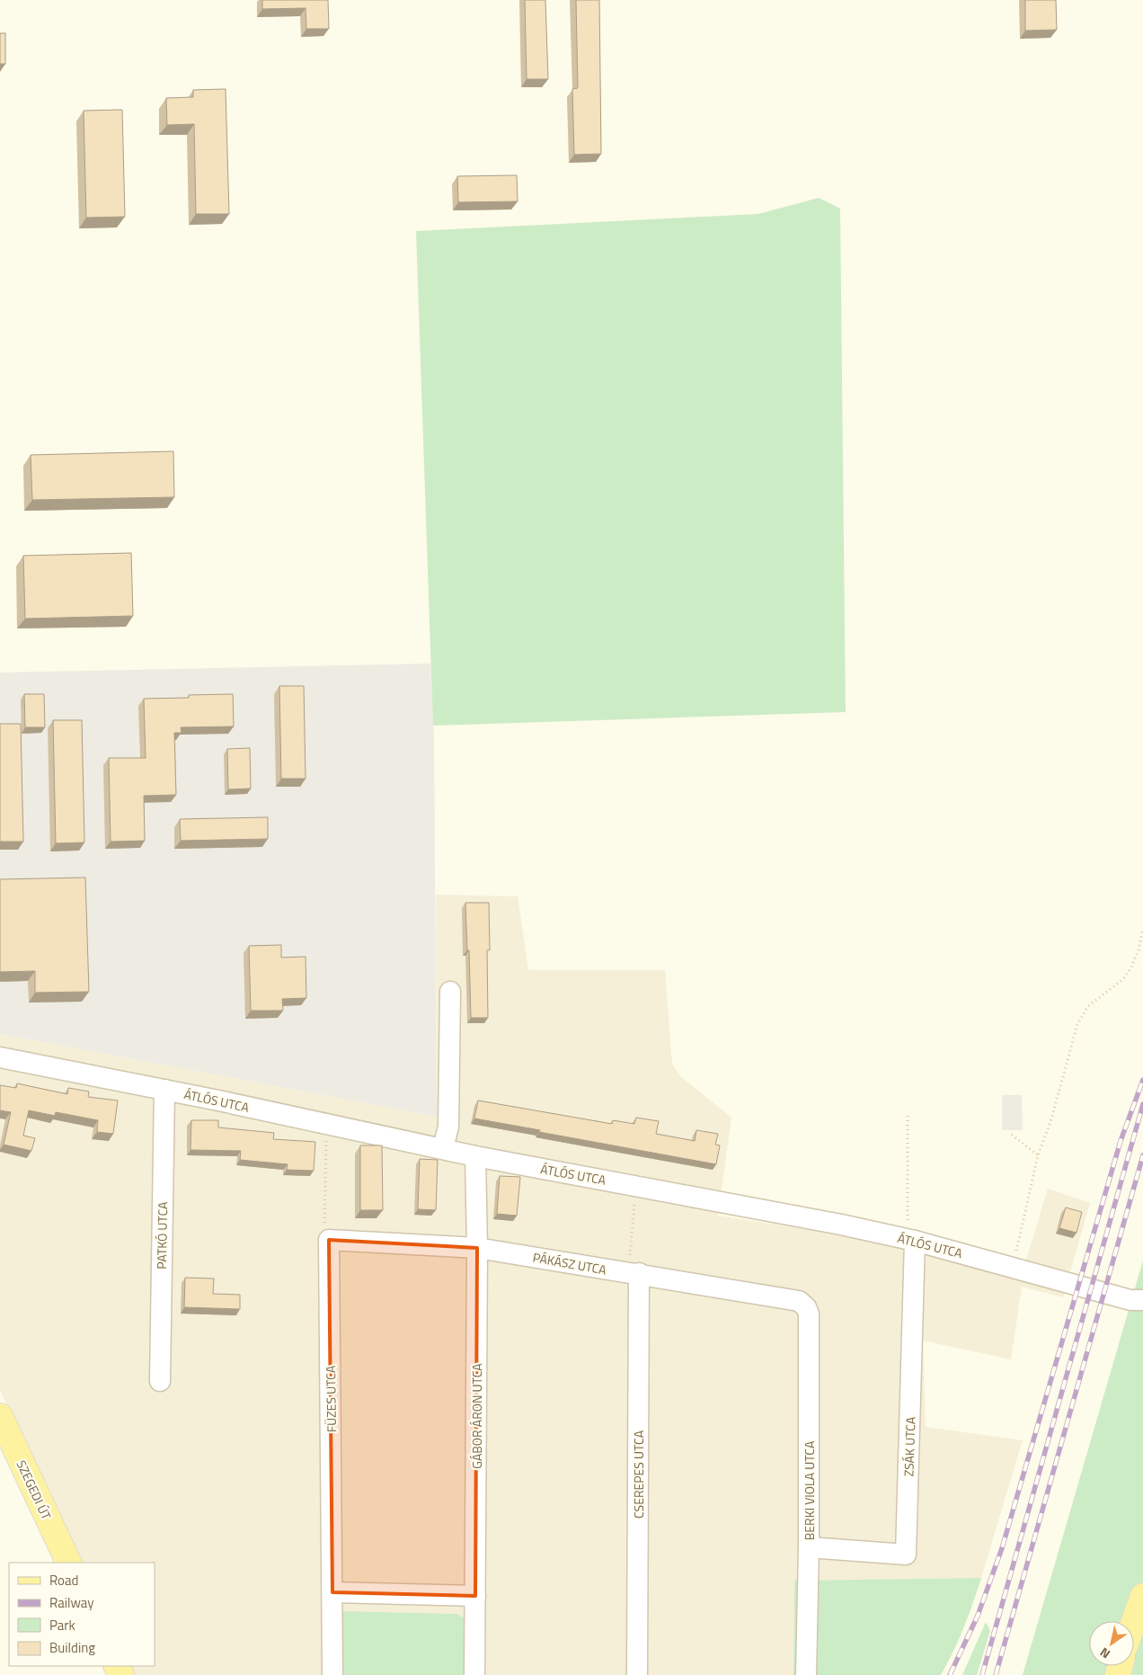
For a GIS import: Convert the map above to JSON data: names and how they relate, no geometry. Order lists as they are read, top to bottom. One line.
{"streets":{"main road":["SZEGEDI ÚT"],"street":["ÁTLÓS UTCA","PATKÓ UTCA","PÁKÁSZ UTCA","FÜZES UTCA","GÁBOR ÁRON UTCA","ZSÁK UTCA","CSEREPES UTCA","BERKI VIOLA UTCA"]},"crossings":[["ÁTLÓS UTCA","PATKÓ UTCA"],["ÁTLÓS UTCA","GÁBOR ÁRON UTCA"],["ÁTLÓS UTCA","ZSÁK UTCA"],["PÁKÁSZ UTCA","FÜZES UTCA"],["PÁKÁSZ UTCA","GÁBOR ÁRON UTCA"],["PÁKÁSZ UTCA","CSEREPES UTCA"],["PÁKÁSZ UTCA","BERKI VIOLA UTCA"],["ZSÁK UTCA","BERKI VIOLA UTCA"]],"legend":["Road","Railway","Park","Building"],"north":"bottom left"}
